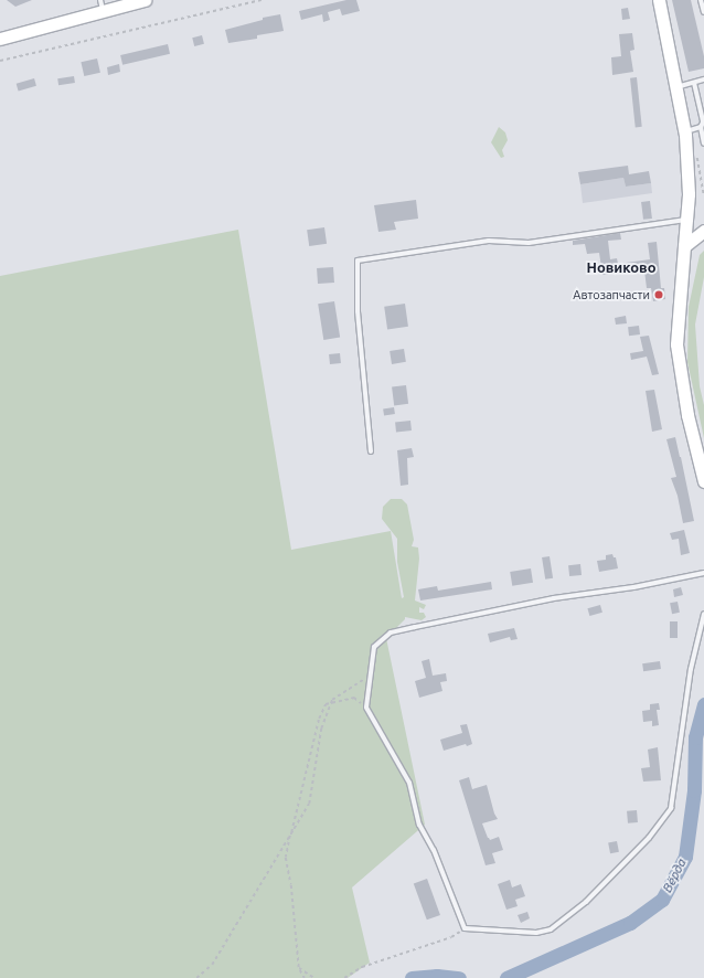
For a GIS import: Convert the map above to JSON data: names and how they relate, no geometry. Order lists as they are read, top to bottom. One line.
{"districts":["Новиково"],"water":["Вёрда"],"places":["Автозапчасти"]}
